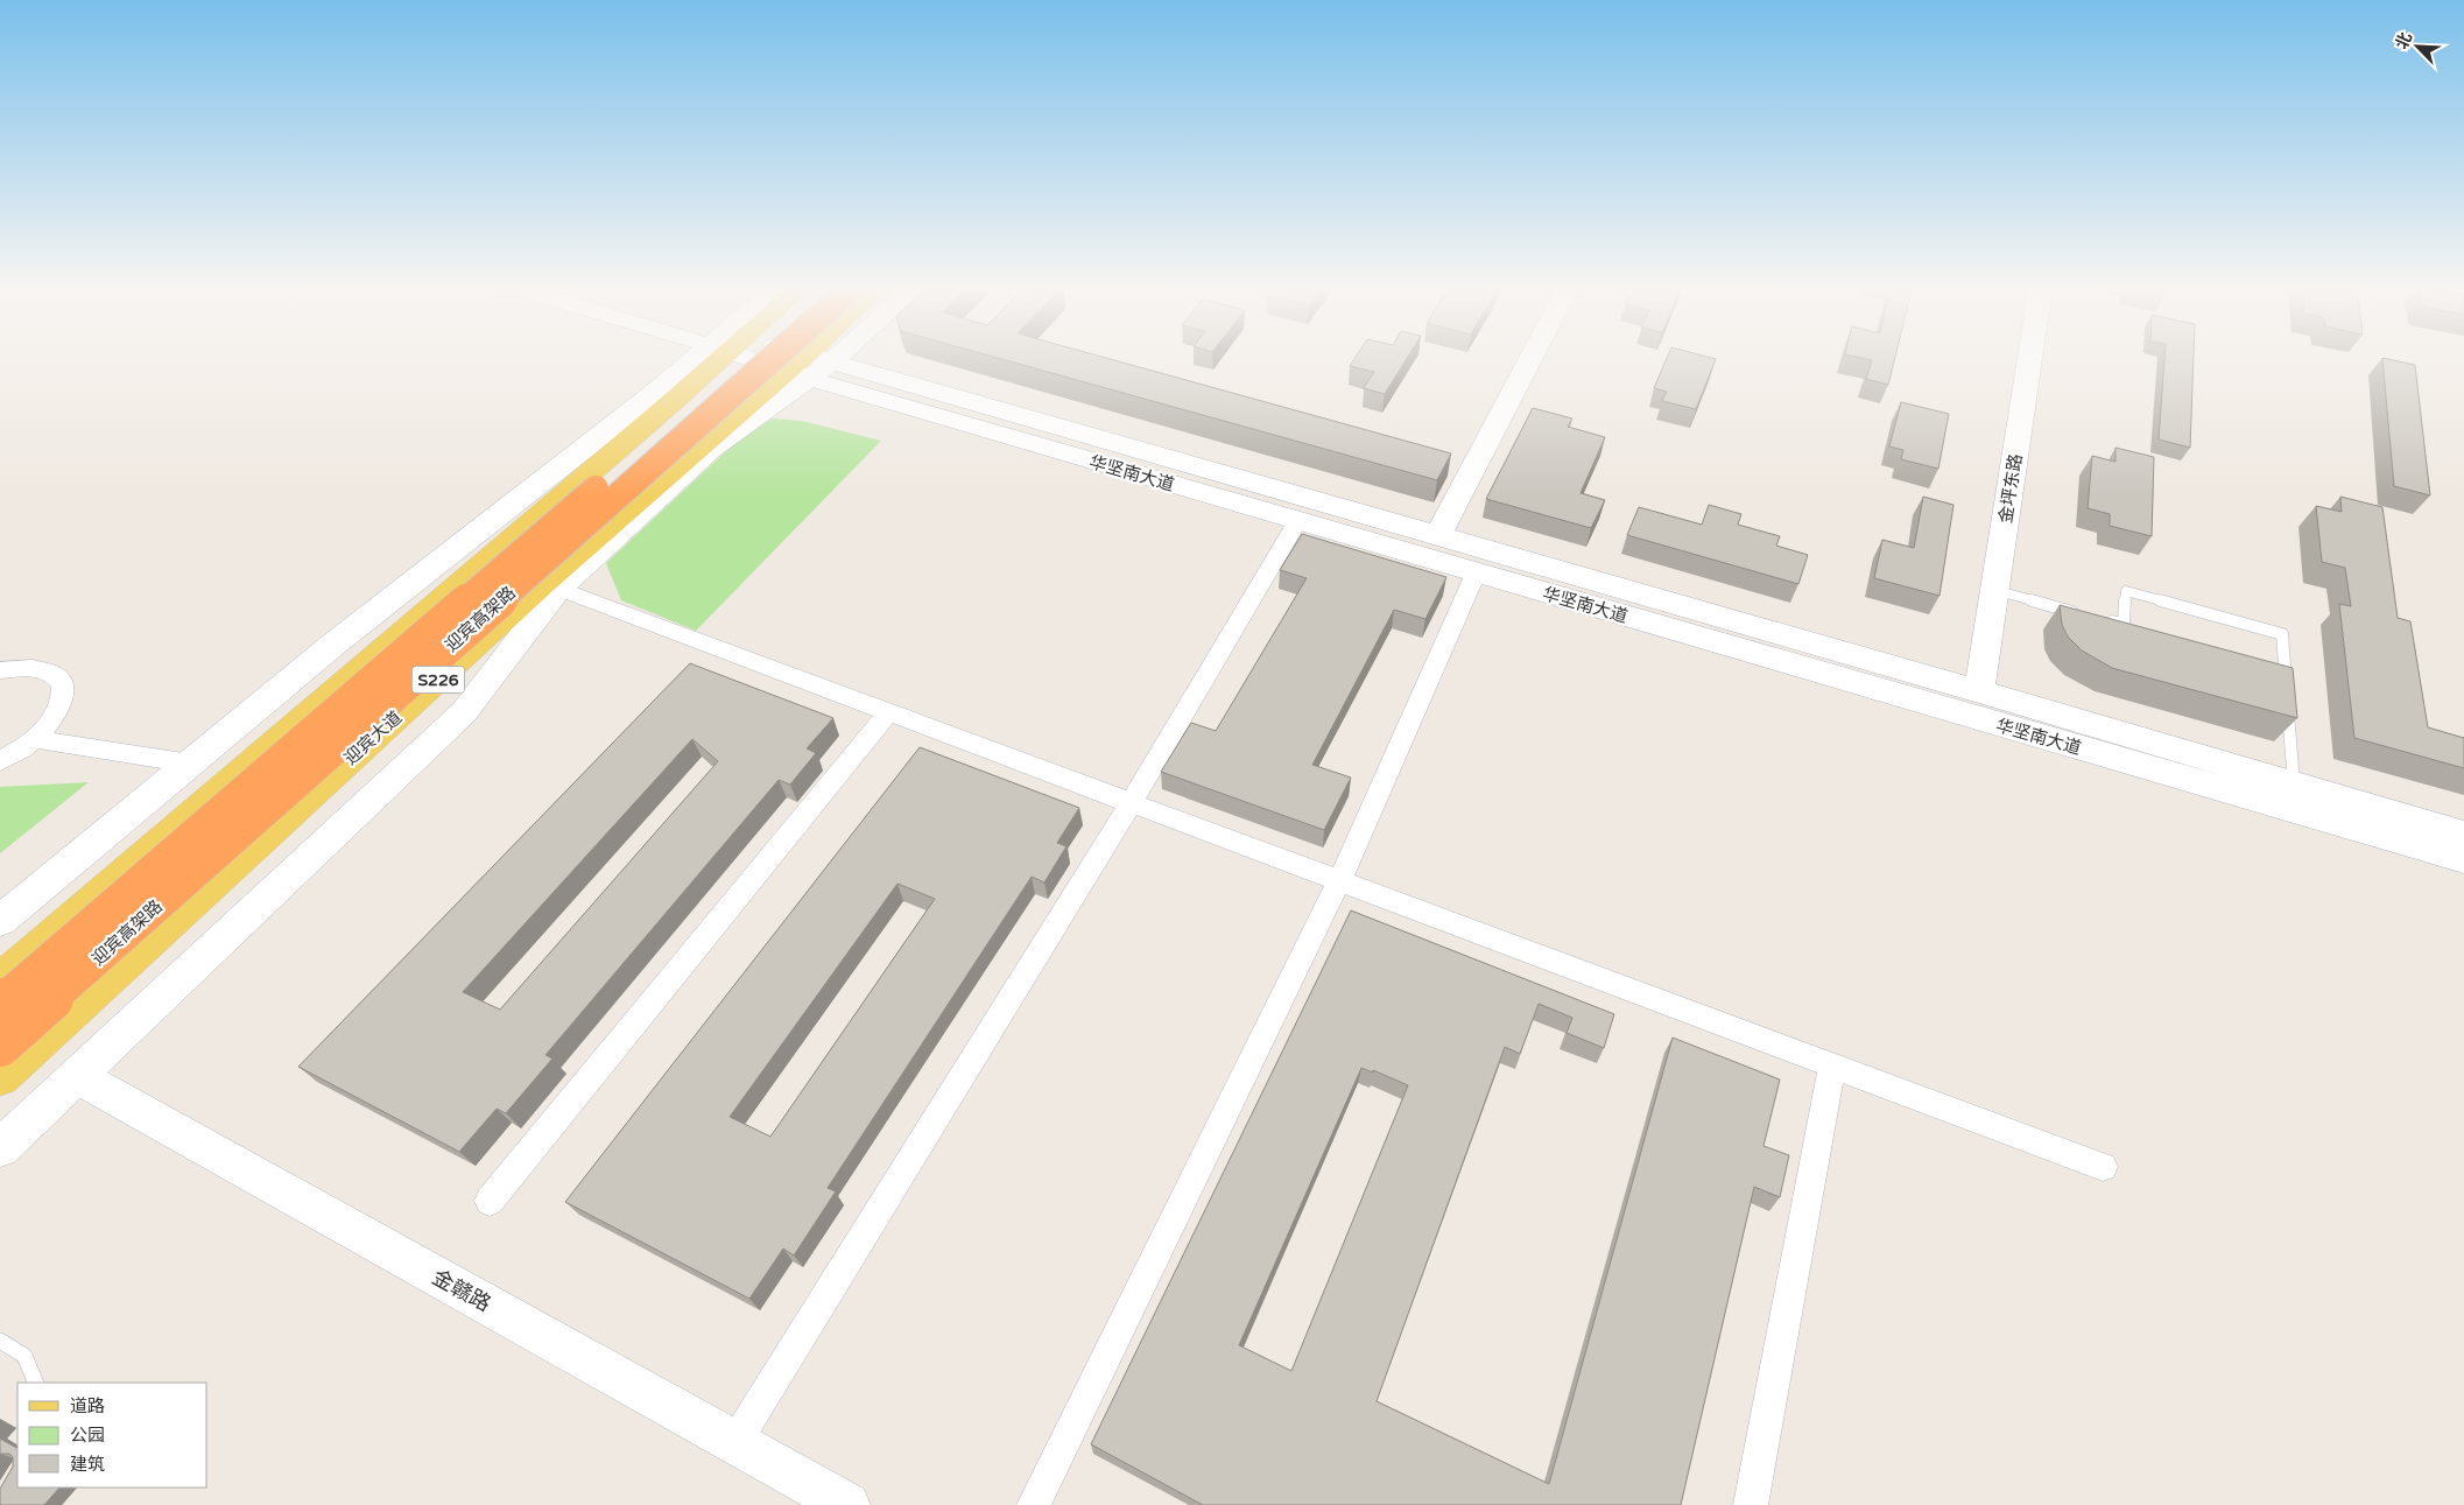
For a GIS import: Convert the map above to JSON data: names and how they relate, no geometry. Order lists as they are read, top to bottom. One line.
{"streets":{"highway":["迎宾高架路"],"main road":["S226","迎宾大道"],"street":["华坚南大道","金坪东路","金赣路"]},"crossings":[["华坚南大道","金坪东路"]],"legend":["道路","公园","建筑"],"north":"top left"}
